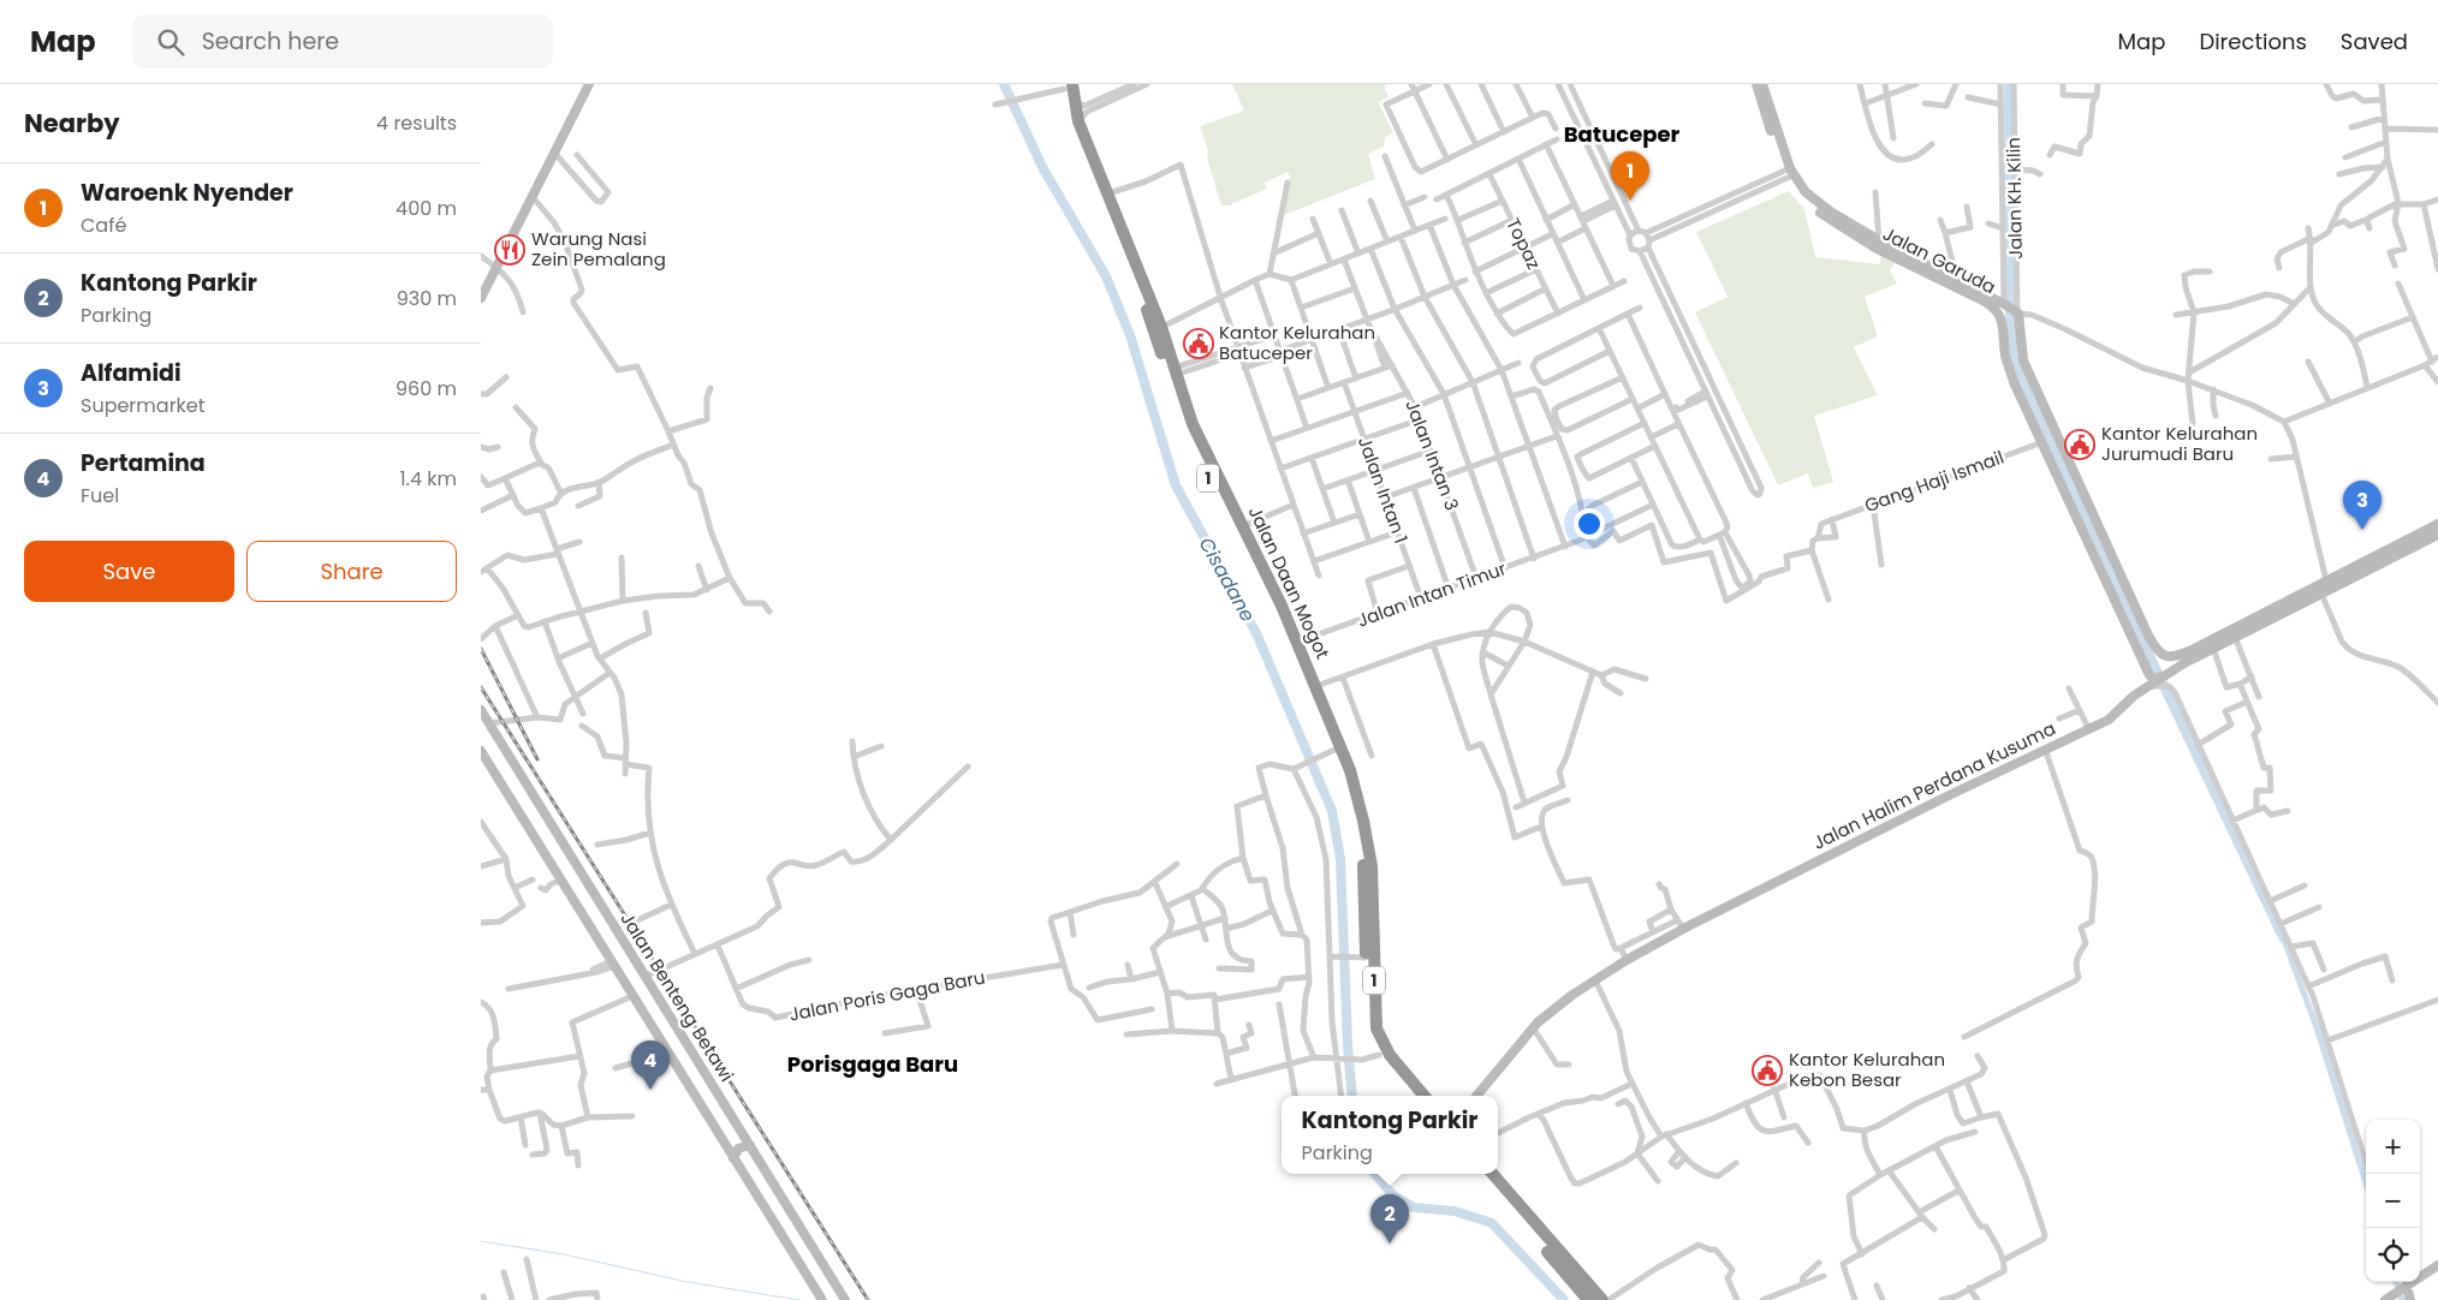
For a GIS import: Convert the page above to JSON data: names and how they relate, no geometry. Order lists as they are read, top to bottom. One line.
{"streets":{"highway":["1","Jalan Daan Mogot"],"main road":["Jalan Garuda","Jalan Halim Perdana Kusuma","Jalan Benteng Betawi"],"street":["Jalan KH. Kilin","Topaz","Jalan Intan 3","Gang Haji Ismail","Jalan Intan 1","Jalan Intan Timur","Jalan Poris Gaga Baru"]},"crossings":[["Jalan KH. Kilin","Jalan Garuda"],["Jalan Garuda","Gang Haji Ismail"],["Jalan Garuda","Jalan Halim Perdana Kusuma"],["Jalan Intan 3","Jalan Intan Timur"],["Jalan Intan 1","Jalan Intan Timur"],["Jalan Daan Mogot","Jalan Intan Timur"]],"districts":["Batuceper","Porisgaga Baru"],"water":["Cisadane"],"places":{"restaurant":["Warung Nasi Zein Pemalang"],"public building":["Kantor Kelurahan Batuceper","Kantor Kelurahan Jurumudi Baru","Kantor Kelurahan Kebon Besar"]},"page":{"header":"Map","search":"Search here","nav":["Map","Directions","Saved"],"heading":["Nearby","4 results"],"pins":["1","3","4","2"],"list":[{"mark":"1","name":"Waroenk Nyender","note":"Café","value":"400 m"},{"mark":"2","name":"Kantong Parkir","note":"Parking","value":"930 m"},{"mark":"3","name":"Alfamidi","note":"Supermarket","value":"960 m"},{"mark":"4","name":"Pertamina","note":"Fuel","value":"1.4 km"}],"buttons":["Save","Share"],"popup":["Kantong Parkir","Parking"],"map_buttons":["+","−"]}}
